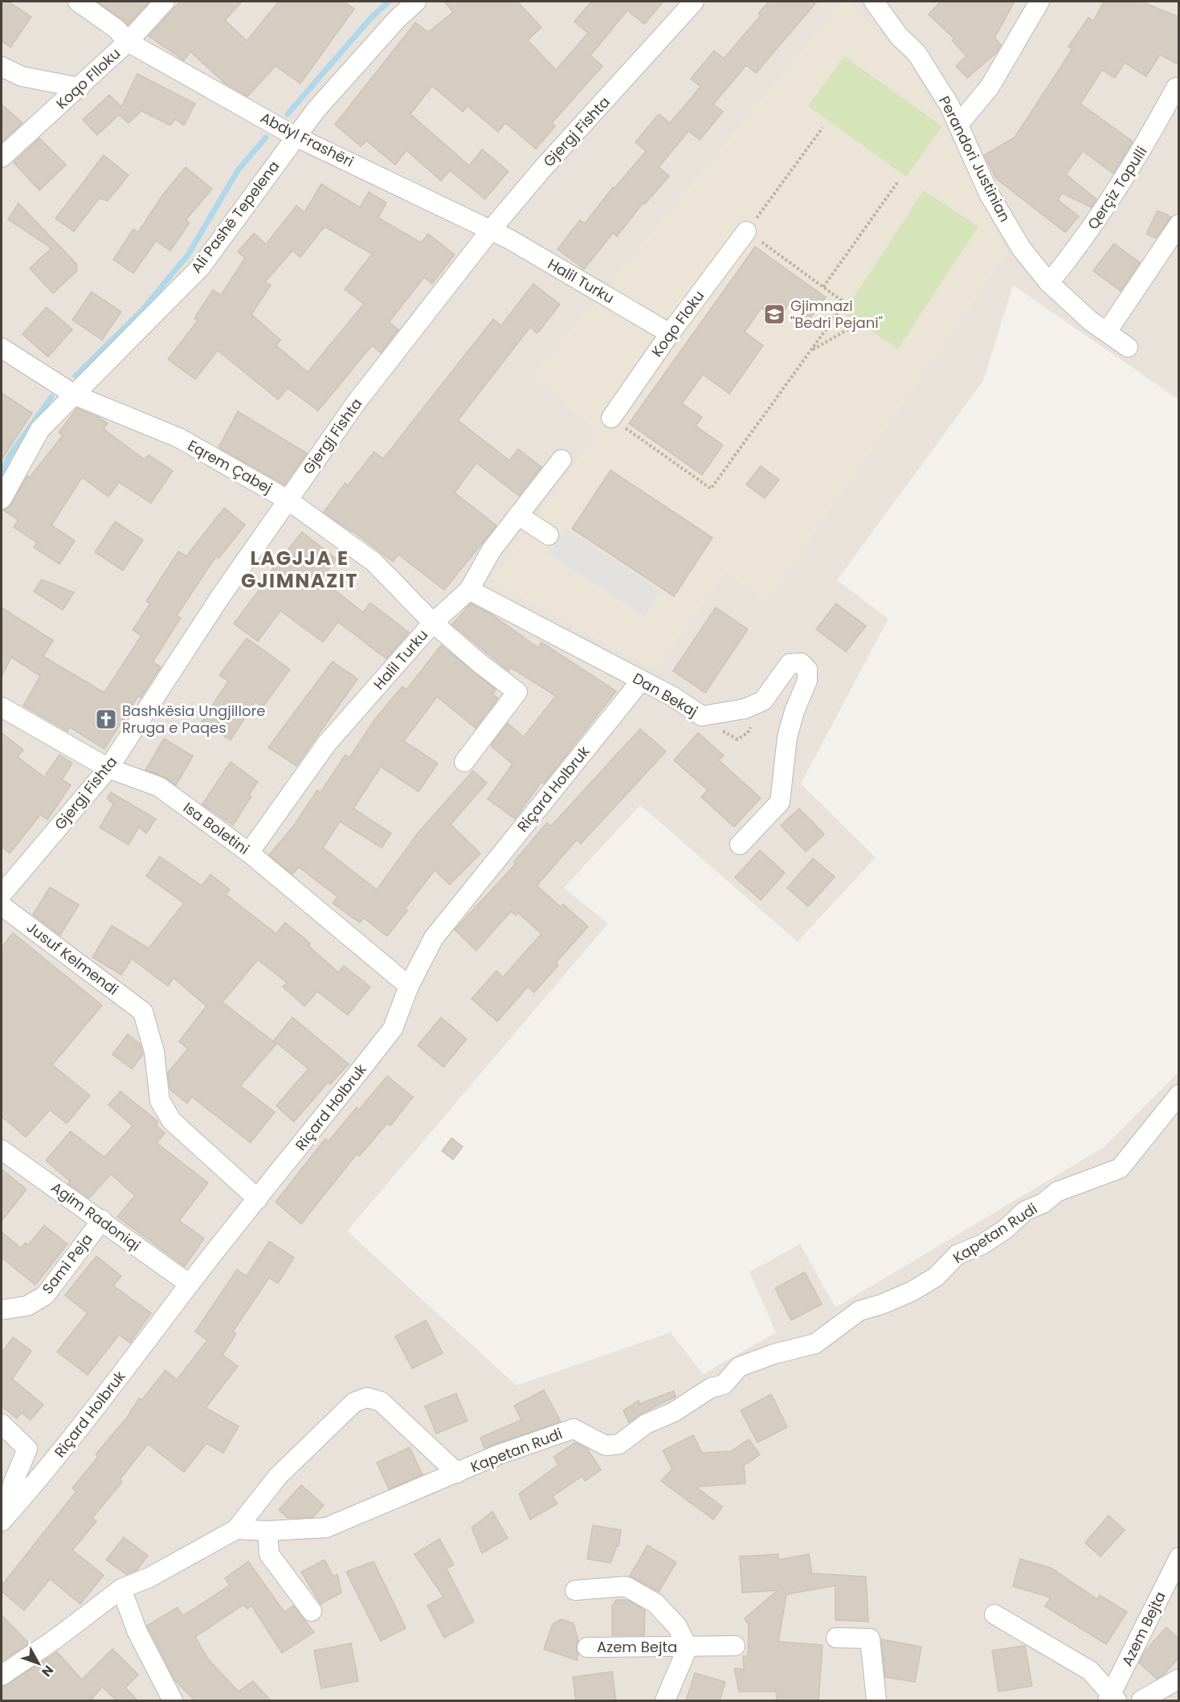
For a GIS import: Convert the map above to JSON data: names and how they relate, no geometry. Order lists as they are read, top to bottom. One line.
{"streets":{"street":["Koqo Flloku","Gjergj Fishta","Abdyl Frashëri","Perandori Justinian","Qerçiz Topulli","Ali Pashë Tepelena","Halil Turku","Koqo Floku","Eqrem Çabej","Dan Bekaj","Riçard Holbruk","Isa Boletini","Jusuf Kelmendi","Agim Radoniqi","Kapetan Rudi","Sami Peja","Azem Bejta"]},"crossings":[["Koqo Flloku","Abdyl Frashëri"],["Gjergj Fishta","Abdyl Frashëri"],["Gjergj Fishta","Halil Turku"],["Gjergj Fishta","Eqrem Çabej"],["Gjergj Fishta","Isa Boletini"],["Abdyl Frashëri","Ali Pashë Tepelena"],["Abdyl Frashëri","Halil Turku"],["Perandori Justinian","Qerçiz Topulli"],["Ali Pashë Tepelena","Eqrem Çabej"],["Halil Turku","Koqo Floku"],["Halil Turku","Eqrem Çabej"],["Halil Turku","Isa Boletini"],["Dan Bekaj","Riçard Holbruk"],["Riçard Holbruk","Isa Boletini"],["Riçard Holbruk","Jusuf Kelmendi"],["Riçard Holbruk","Agim Radoniqi"],["Agim Radoniqi","Sami Peja"]],"districts":["LAGJJA E GJIMNAZIT"],"places":{"school or university":["Gjimnazi \"Bedri Pejani\""],"church":["Bashkësia Ungjillore Rruga e Paqes"]},"north":"bottom right"}
